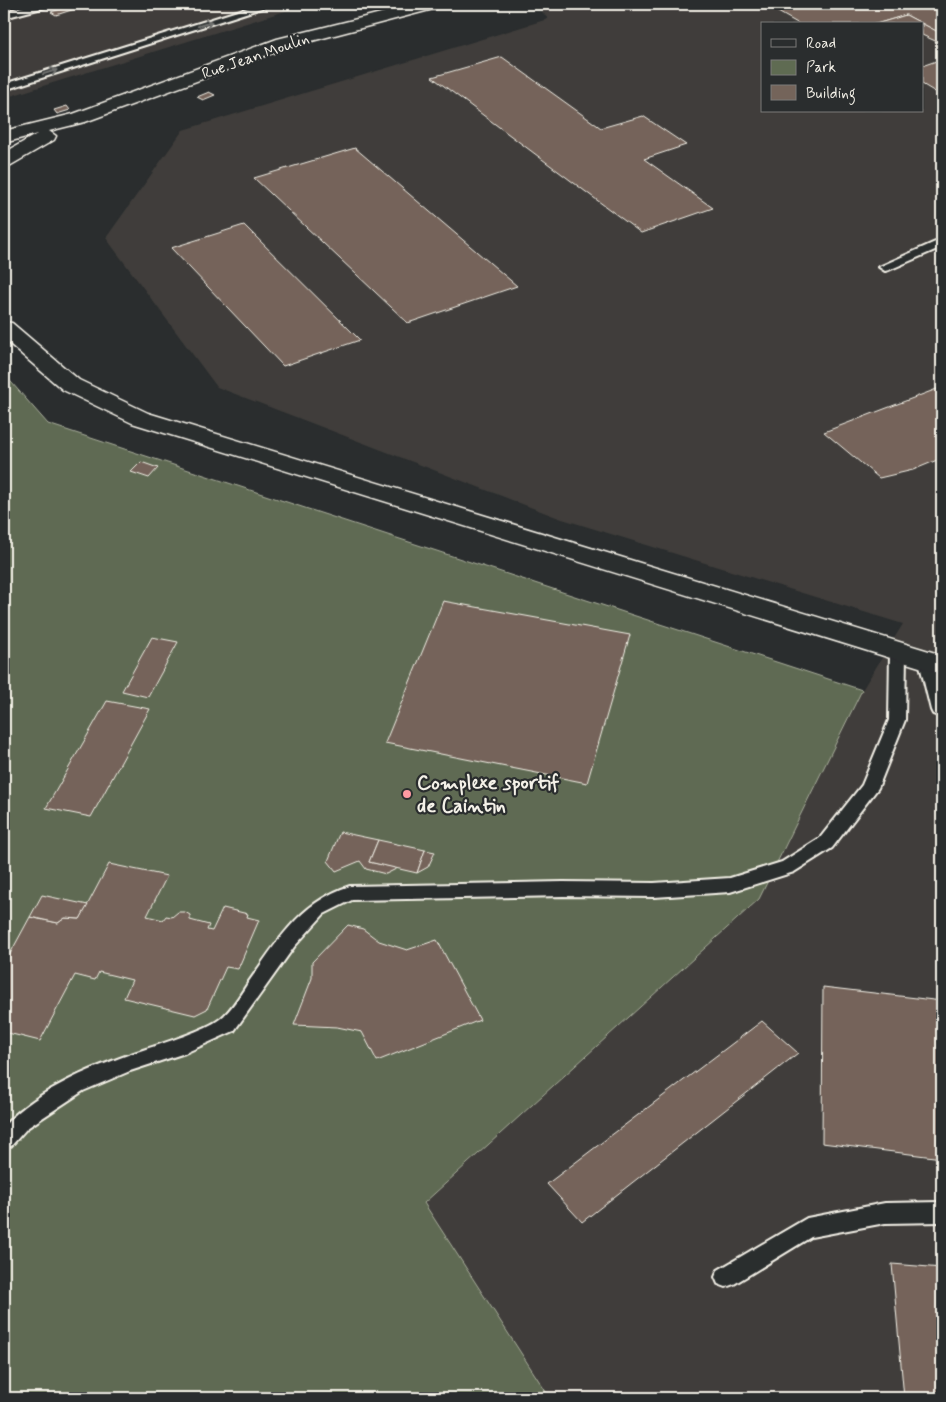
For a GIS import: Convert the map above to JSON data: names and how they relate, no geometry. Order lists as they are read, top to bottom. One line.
{"streets":{"main road":["Rue Jean Moulin"]},"places":["Complexe sportif de Caintin"],"legend":["Road","Park","Building"]}
